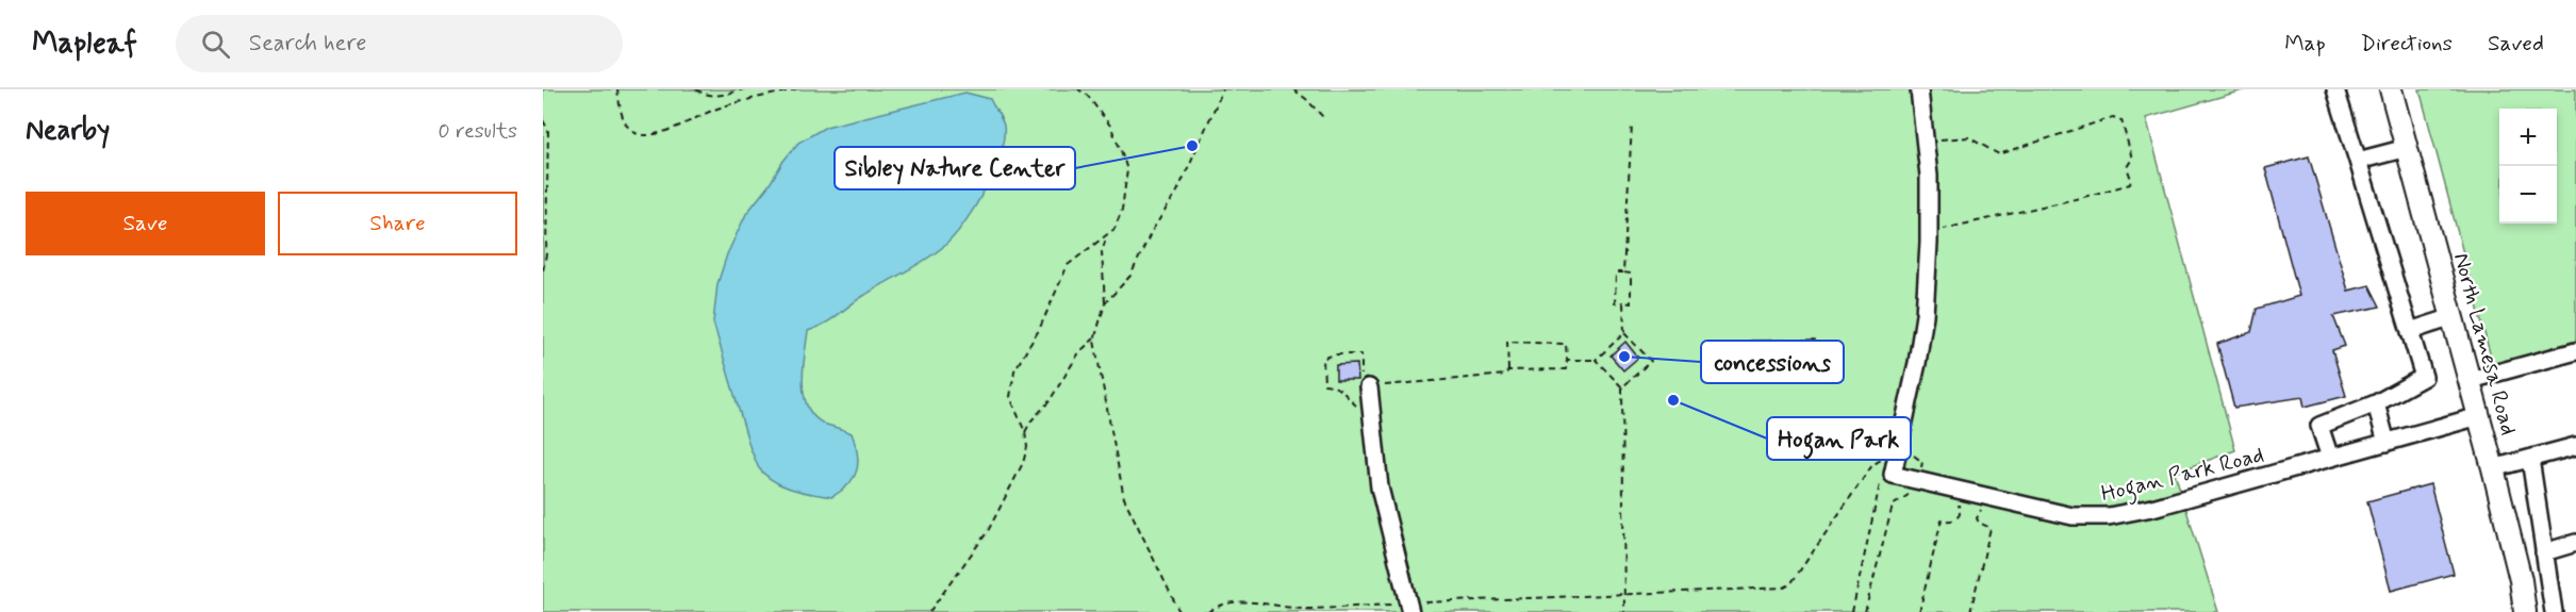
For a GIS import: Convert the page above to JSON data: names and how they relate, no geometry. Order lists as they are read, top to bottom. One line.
{"streets":{"main road":["North Lamesa Road"],"street":["Hogan Park Road"]},"crossings":[["North Lamesa Road","Hogan Park Road"]],"places":["Sibley Nature Center","concessions","Hogan Park"],"page":{"header":"Mapleaf","search":"Search here","nav":["Map","Directions","Saved"],"heading":["Nearby","0 results"],"map_buttons":["+","−"],"buttons":["Save","Share"]}}
